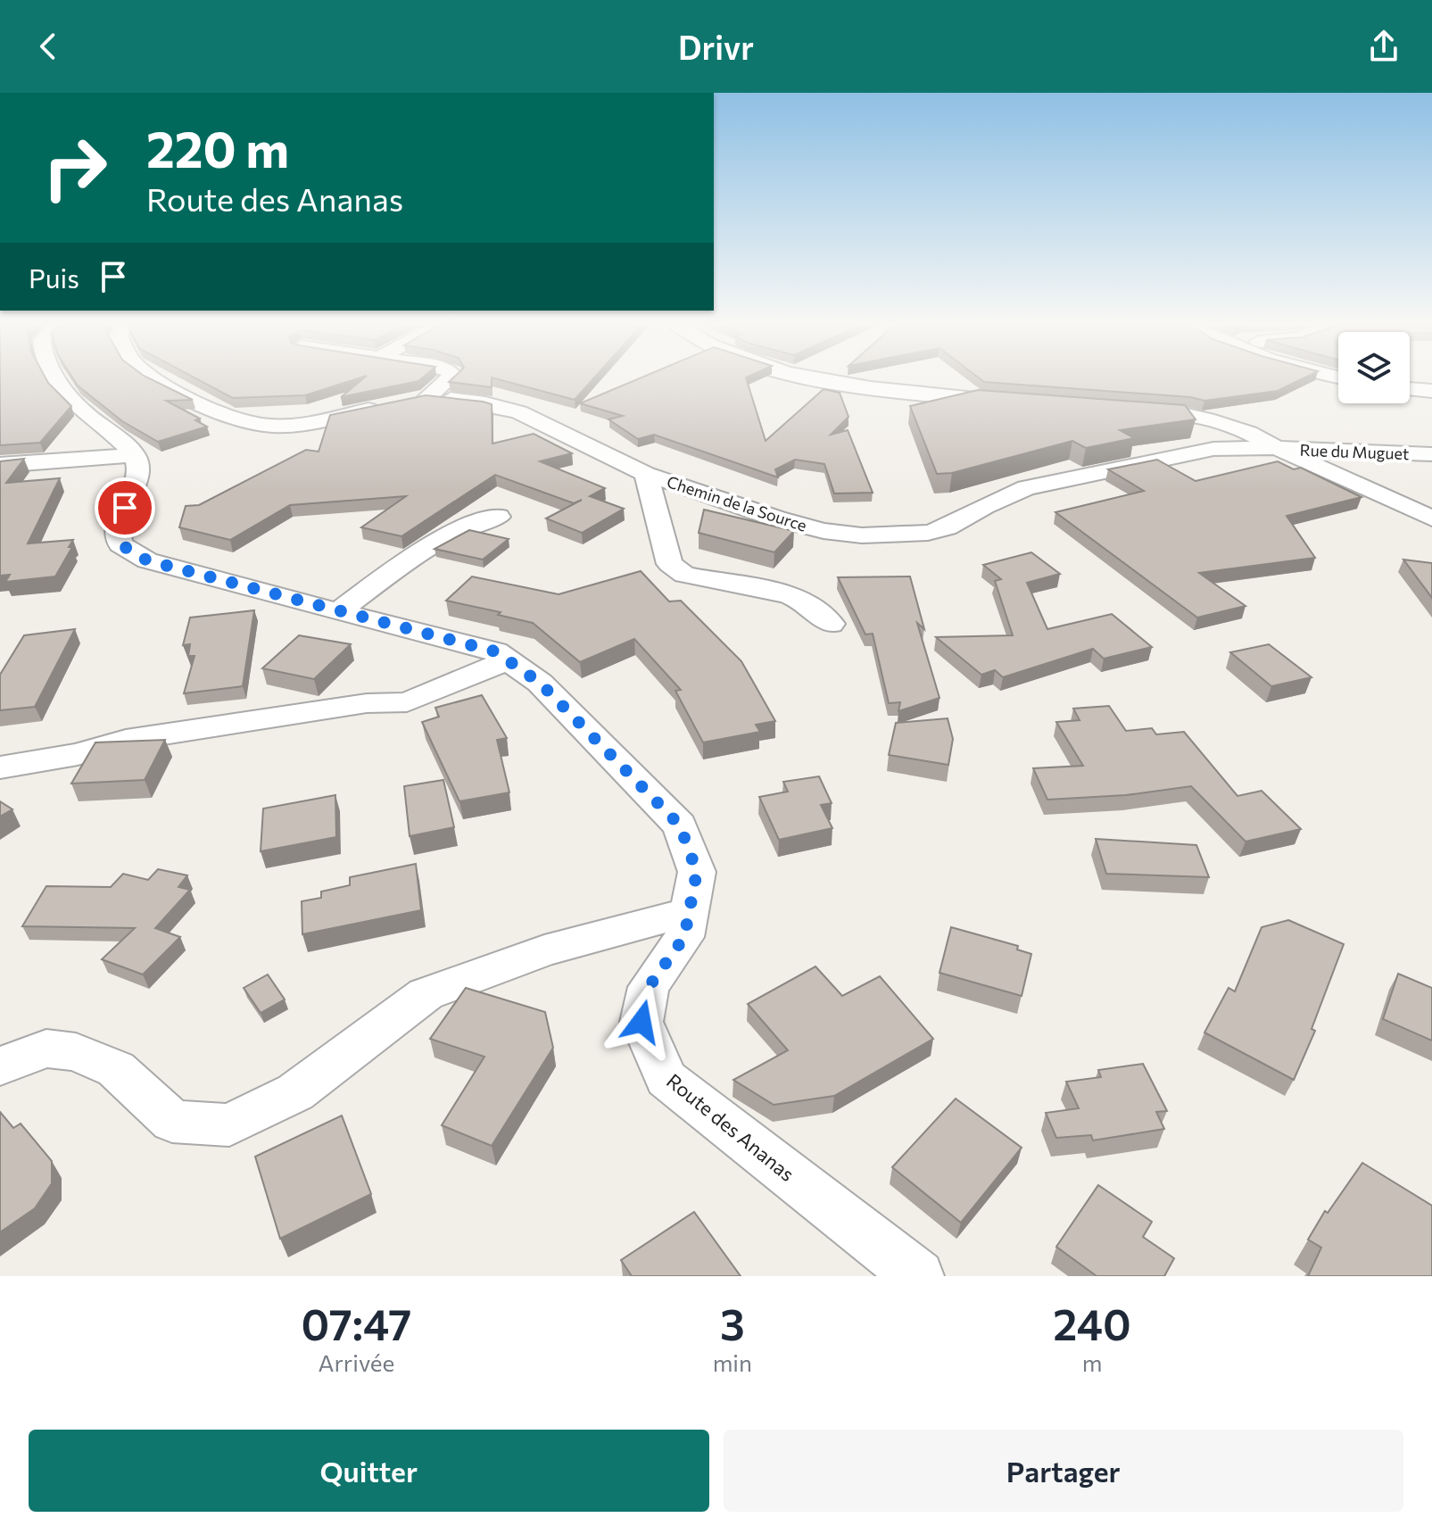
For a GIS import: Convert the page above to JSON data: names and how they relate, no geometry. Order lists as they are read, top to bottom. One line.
{"streets":{"street":["Rue du Muguet","Chemin de la Source","Route des Ananas"]},"crossings":[["Rue du Muguet","Chemin de la Source"]],"page":{"header":"Drivr","turn":["220 m","Route des Ananas"],"then":"Puis","eta":["07:47","Arrivée","3","min","240","m"],"buttons":["Quitter","Partager"]}}
